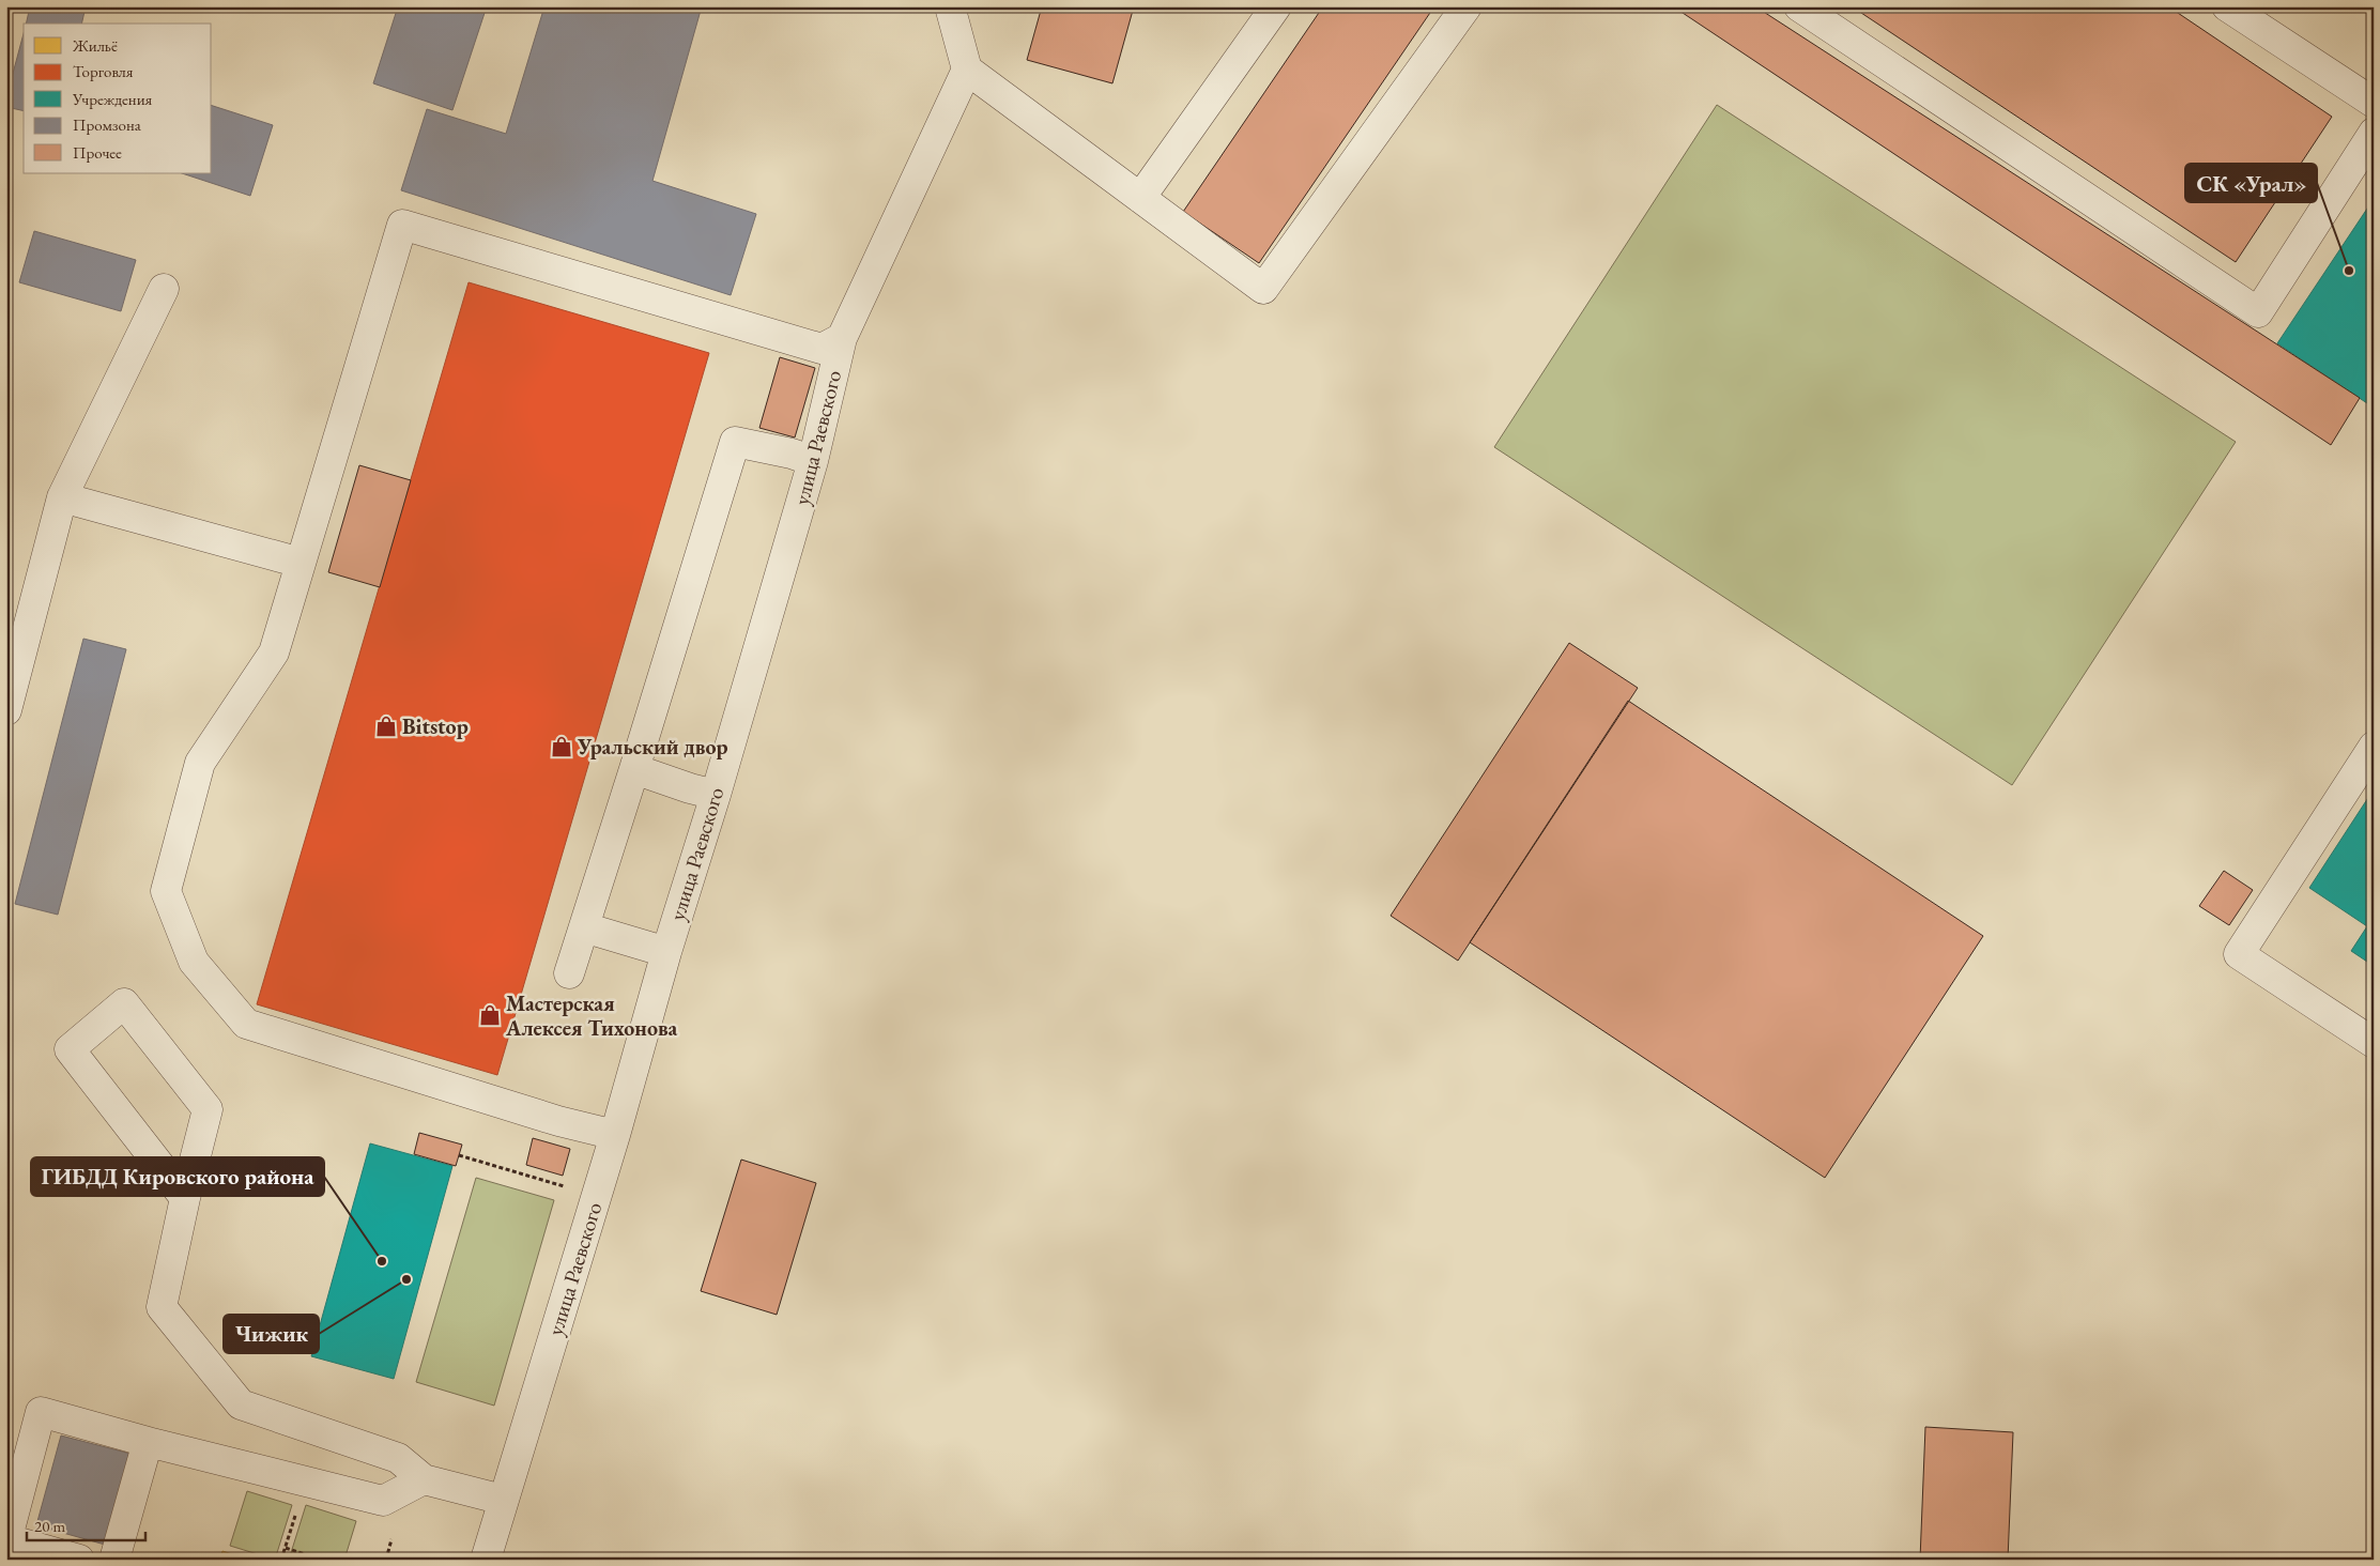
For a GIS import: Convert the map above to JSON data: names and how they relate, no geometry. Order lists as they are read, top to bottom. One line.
{"streets":{"street":["улица Раевского"]},"places":{"other":["СК «Урал»","ГИБДД Кировского района","Чижик"],"shop":["Bitstop","Уральский двор","Мастерская Алексея Тихонова"]},"legend":["Жильё","Торговля","Учреждения","Промзона","Прочее"],"scale_bar":"20 m"}
